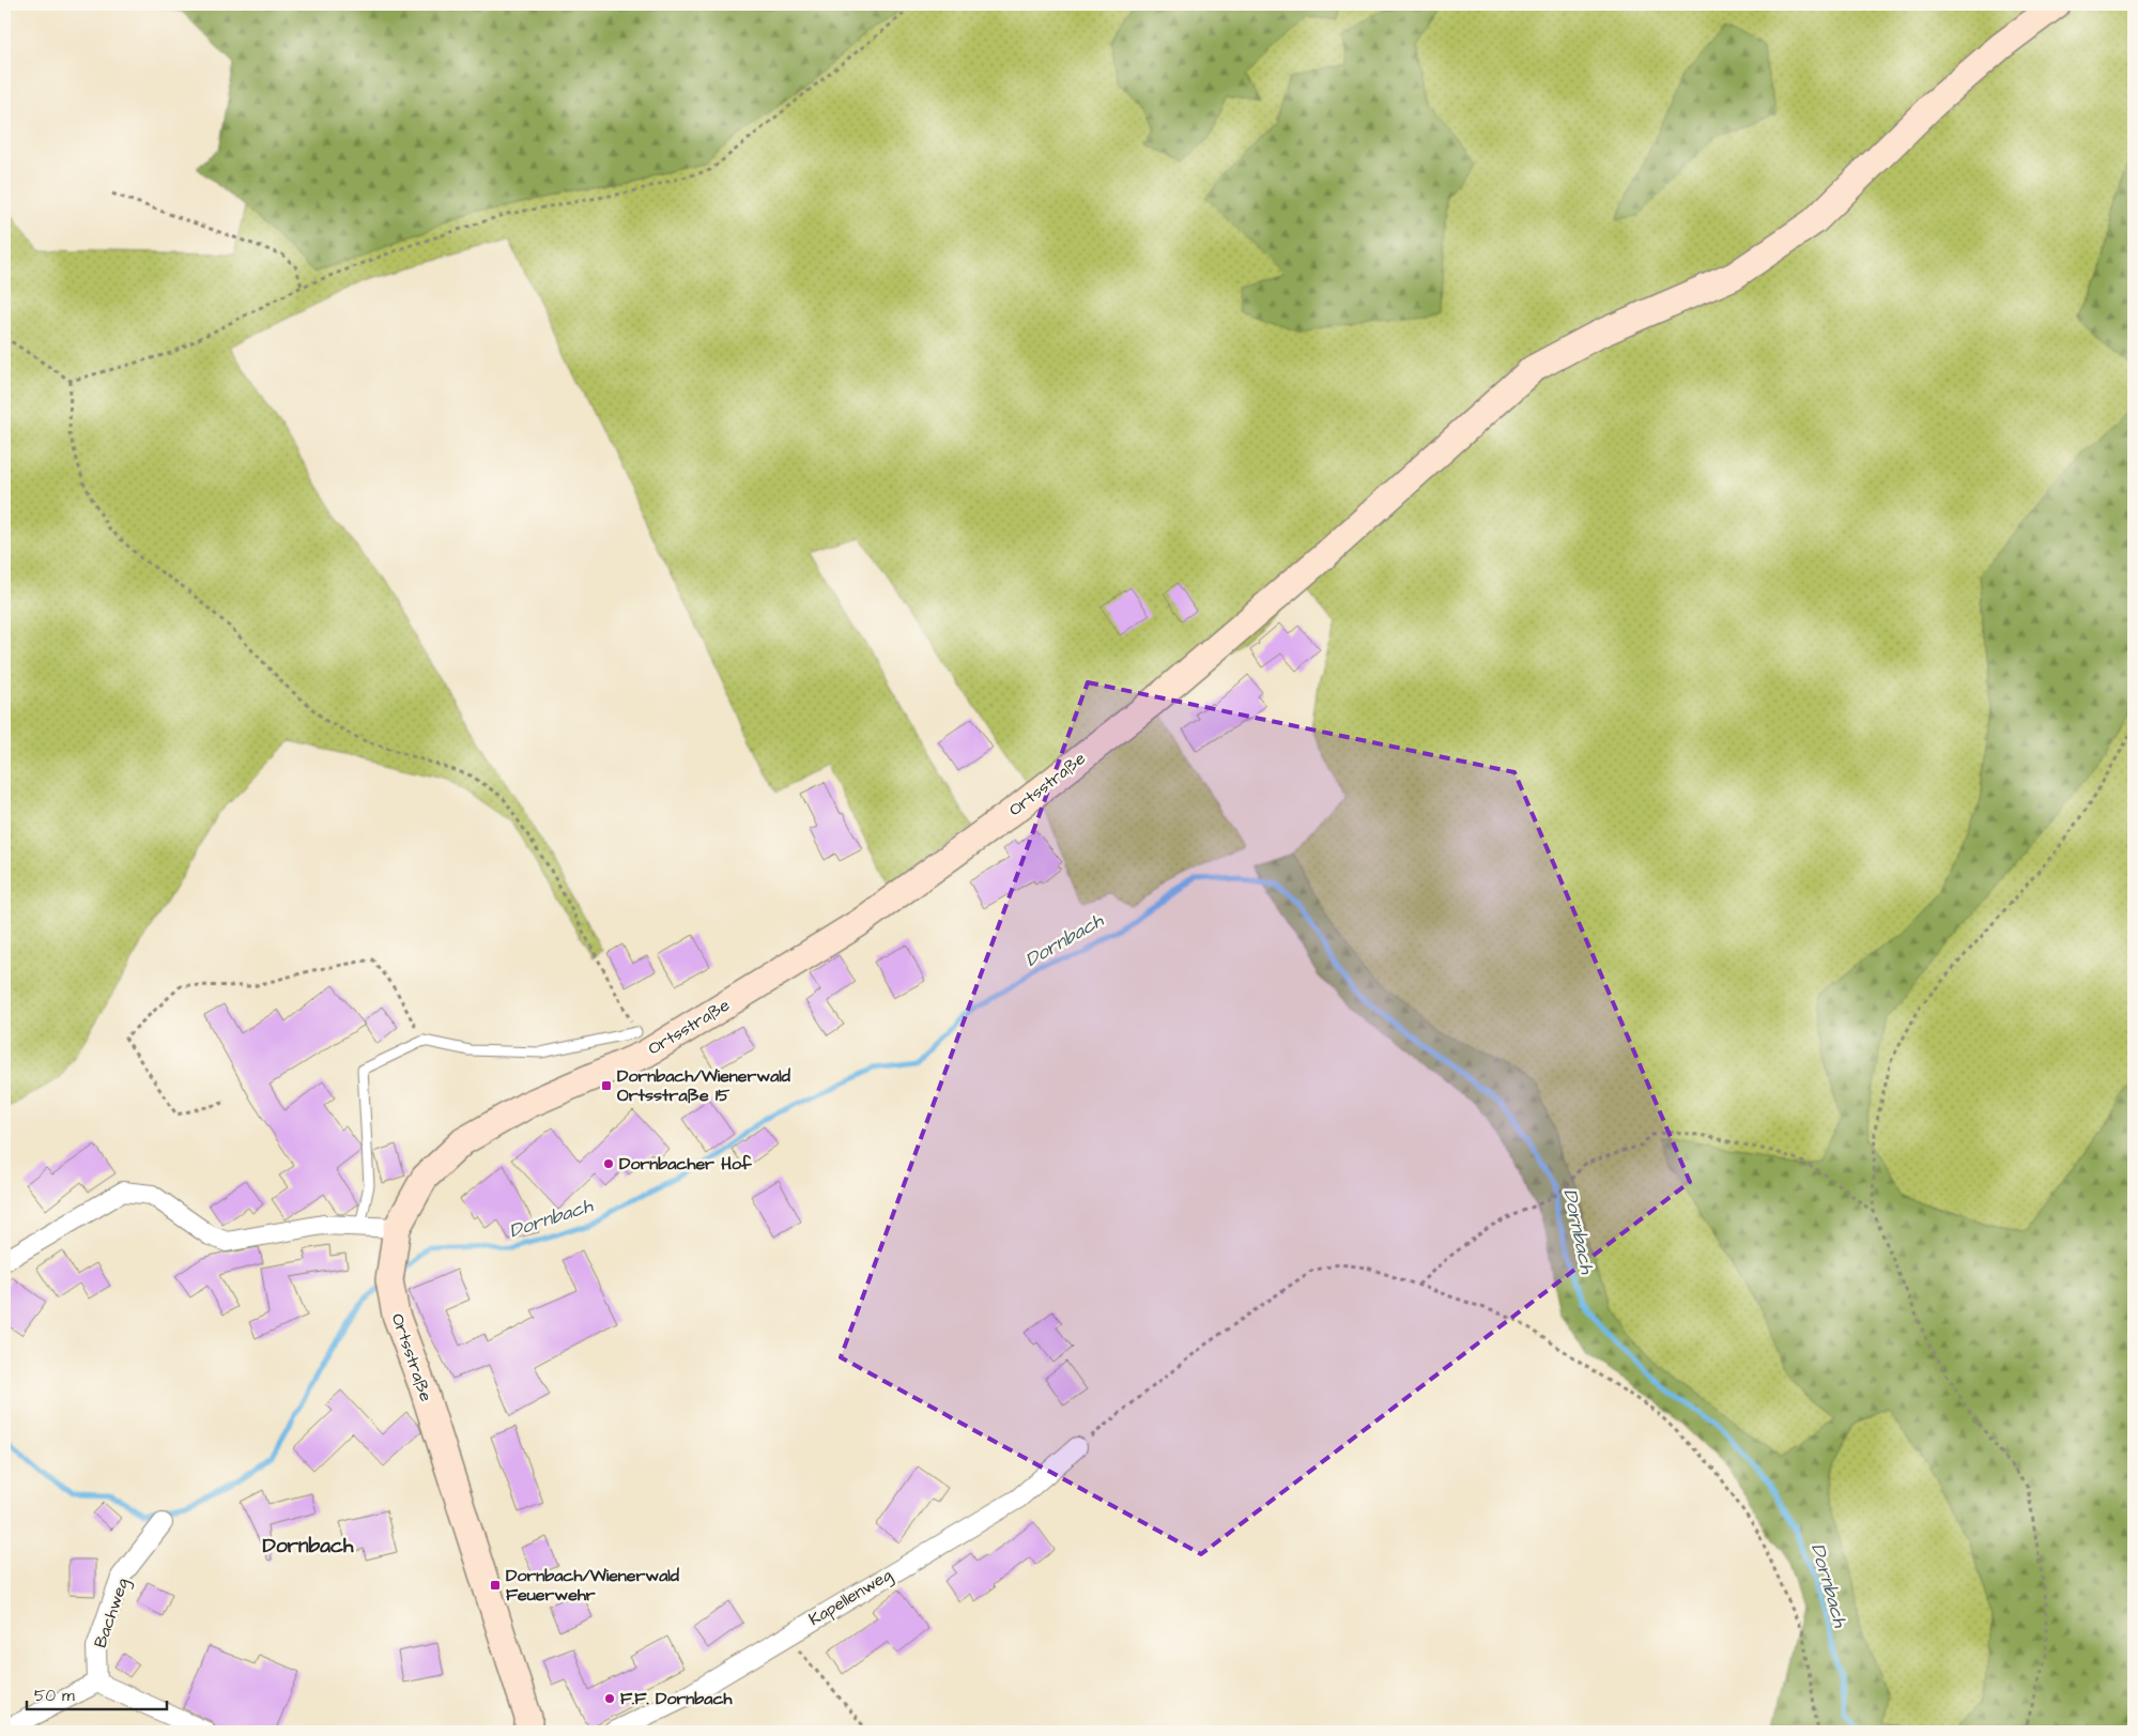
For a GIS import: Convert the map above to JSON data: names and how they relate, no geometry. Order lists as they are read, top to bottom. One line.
{"streets":{"street":["Ortsstraße","Kapellenweg","Bachweg"]},"districts":["Dornbach"],"water":["Dornbach"],"places":{"transit":["Dornbach/Wienerwald Ortsstraße 15","Dornbach/Wienerwald Feuerwehr"],"other":["Dornbacher Hof","F.F. Dornbach"]},"scale_bar":"50 m"}
